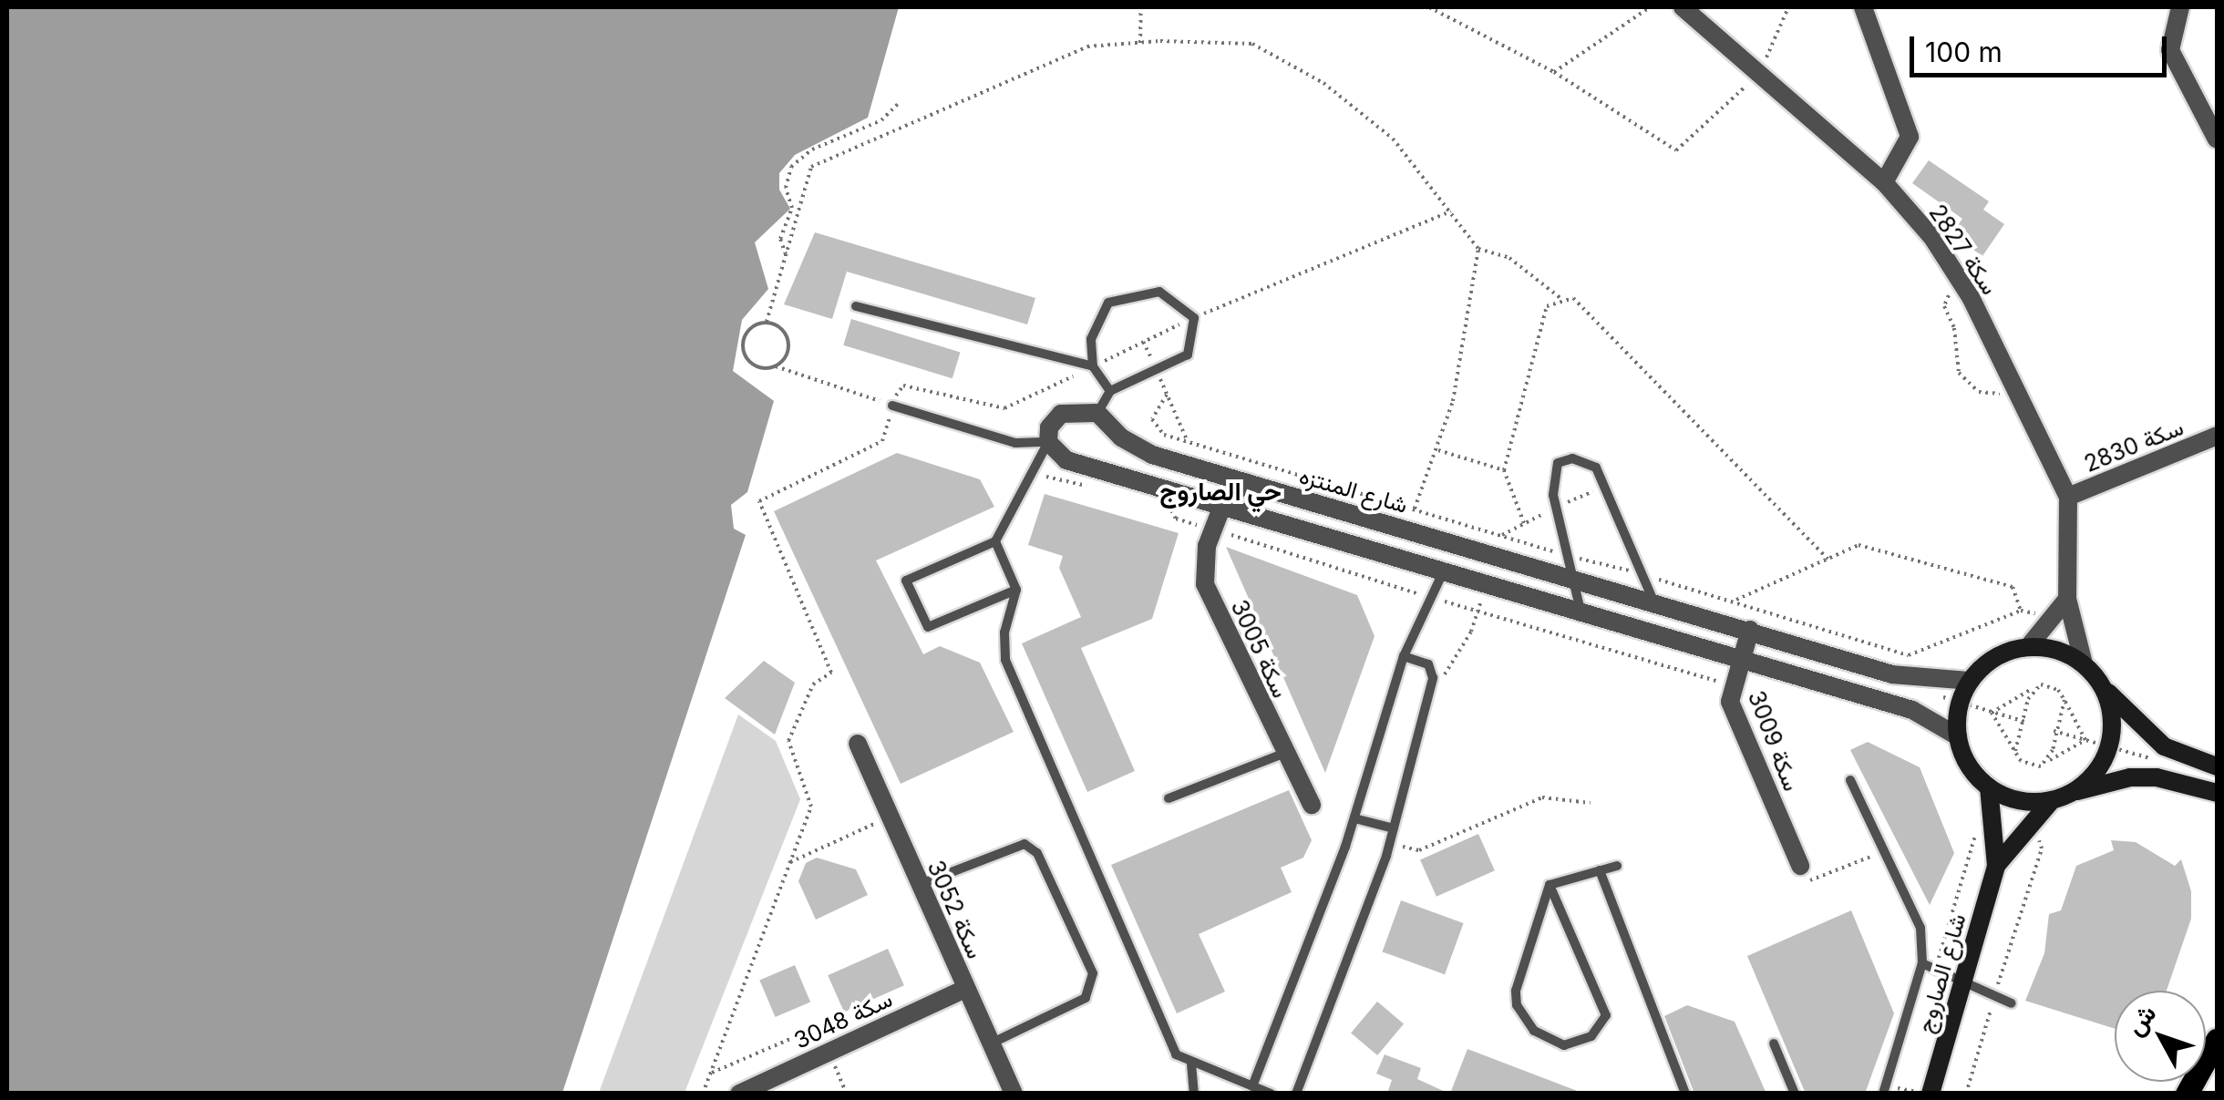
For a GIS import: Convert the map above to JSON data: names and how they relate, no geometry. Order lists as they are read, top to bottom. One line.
{"streets":{"main road":["شارع الصاروج"],"street":["سكة 2827","سكة 2830","شارع المنتزه","سكة 3005","سكة 3009","سكة 3052","سكة 3048"]},"crossings":[["سكة 2827","سكة 2830"],["شارع المنتزه","سكة 3009"],["سكة 3052","سكة 3048"]],"districts":["حي الصاروج"],"scale_bar":"100 m","north":"top left"}
